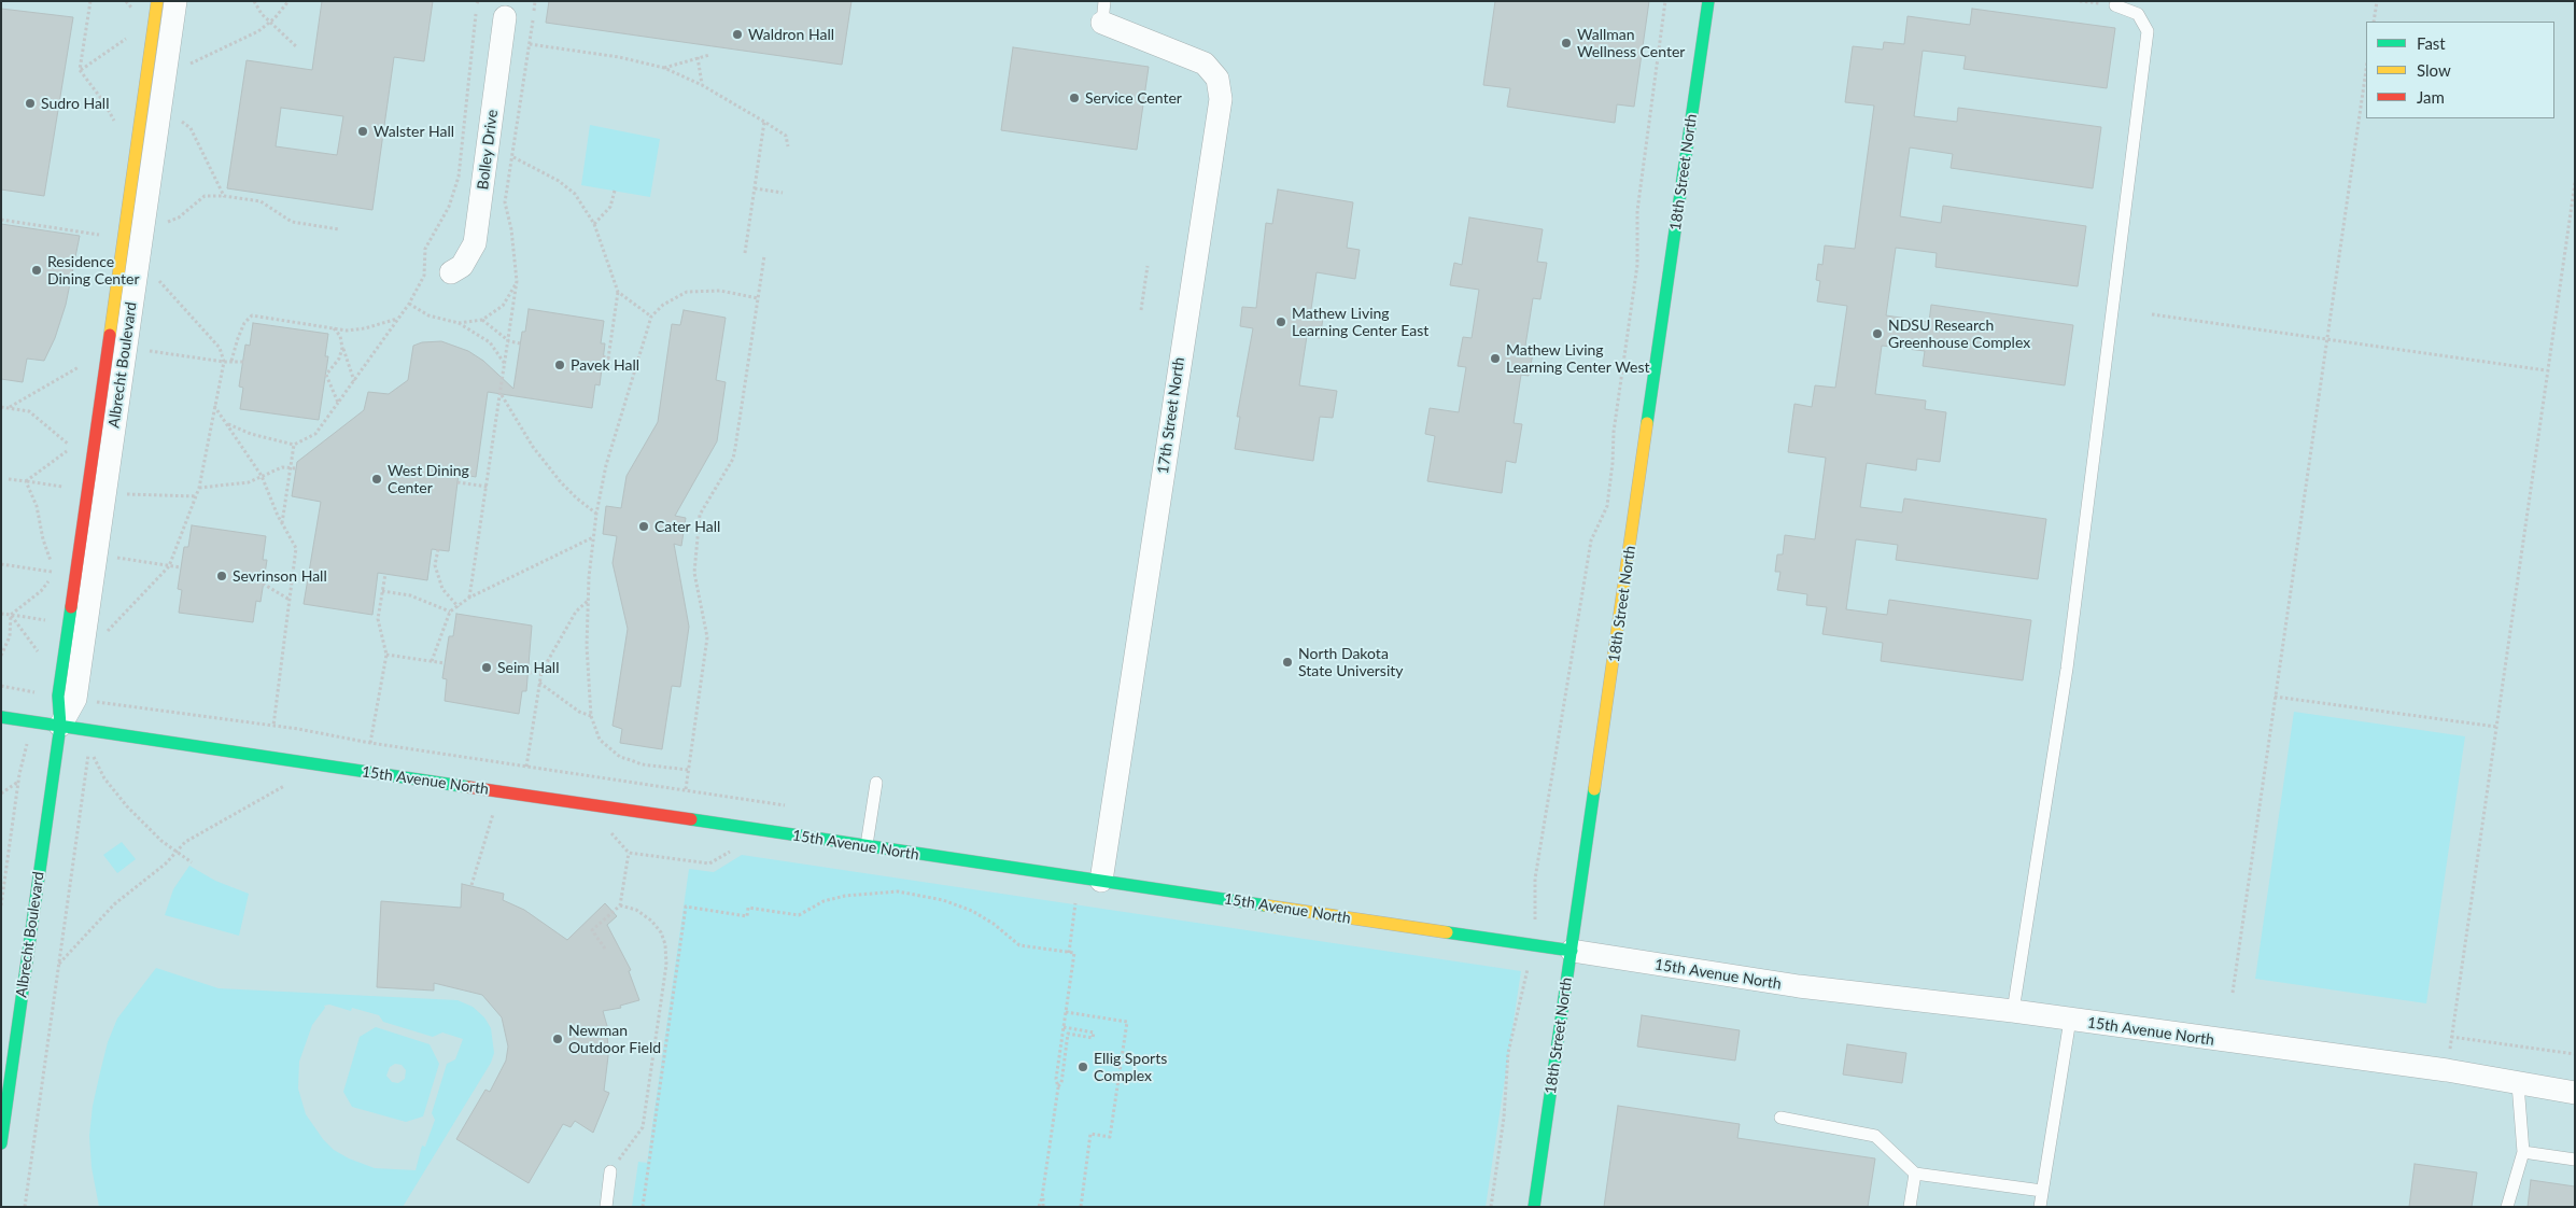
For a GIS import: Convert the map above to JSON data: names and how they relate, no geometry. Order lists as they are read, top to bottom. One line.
{"streets":{"street":["Bolley Drive","18th Street North","Albrecht Boulevard","17th Street North","15th Avenue North"]},"crossings":[["18th Street North","15th Avenue North"],["Albrecht Boulevard","15th Avenue North"],["17th Street North","15th Avenue North"]],"places":["Waldron Hall","Wallman Wellness Center","Service Center","Sudro Hall","Walster Hall","Residence Dining Center","Mathew Living Learning Center East","NDSU Research Greenhouse Complex","Mathew Living Learning Center West","Pavek Hall","West Dining Center","Cater Hall","Sevrinson Hall","North Dakota State University","Seim Hall","Newman Outdoor Field","Ellig Sports Complex"],"legend":["Fast","Slow","Jam"]}
